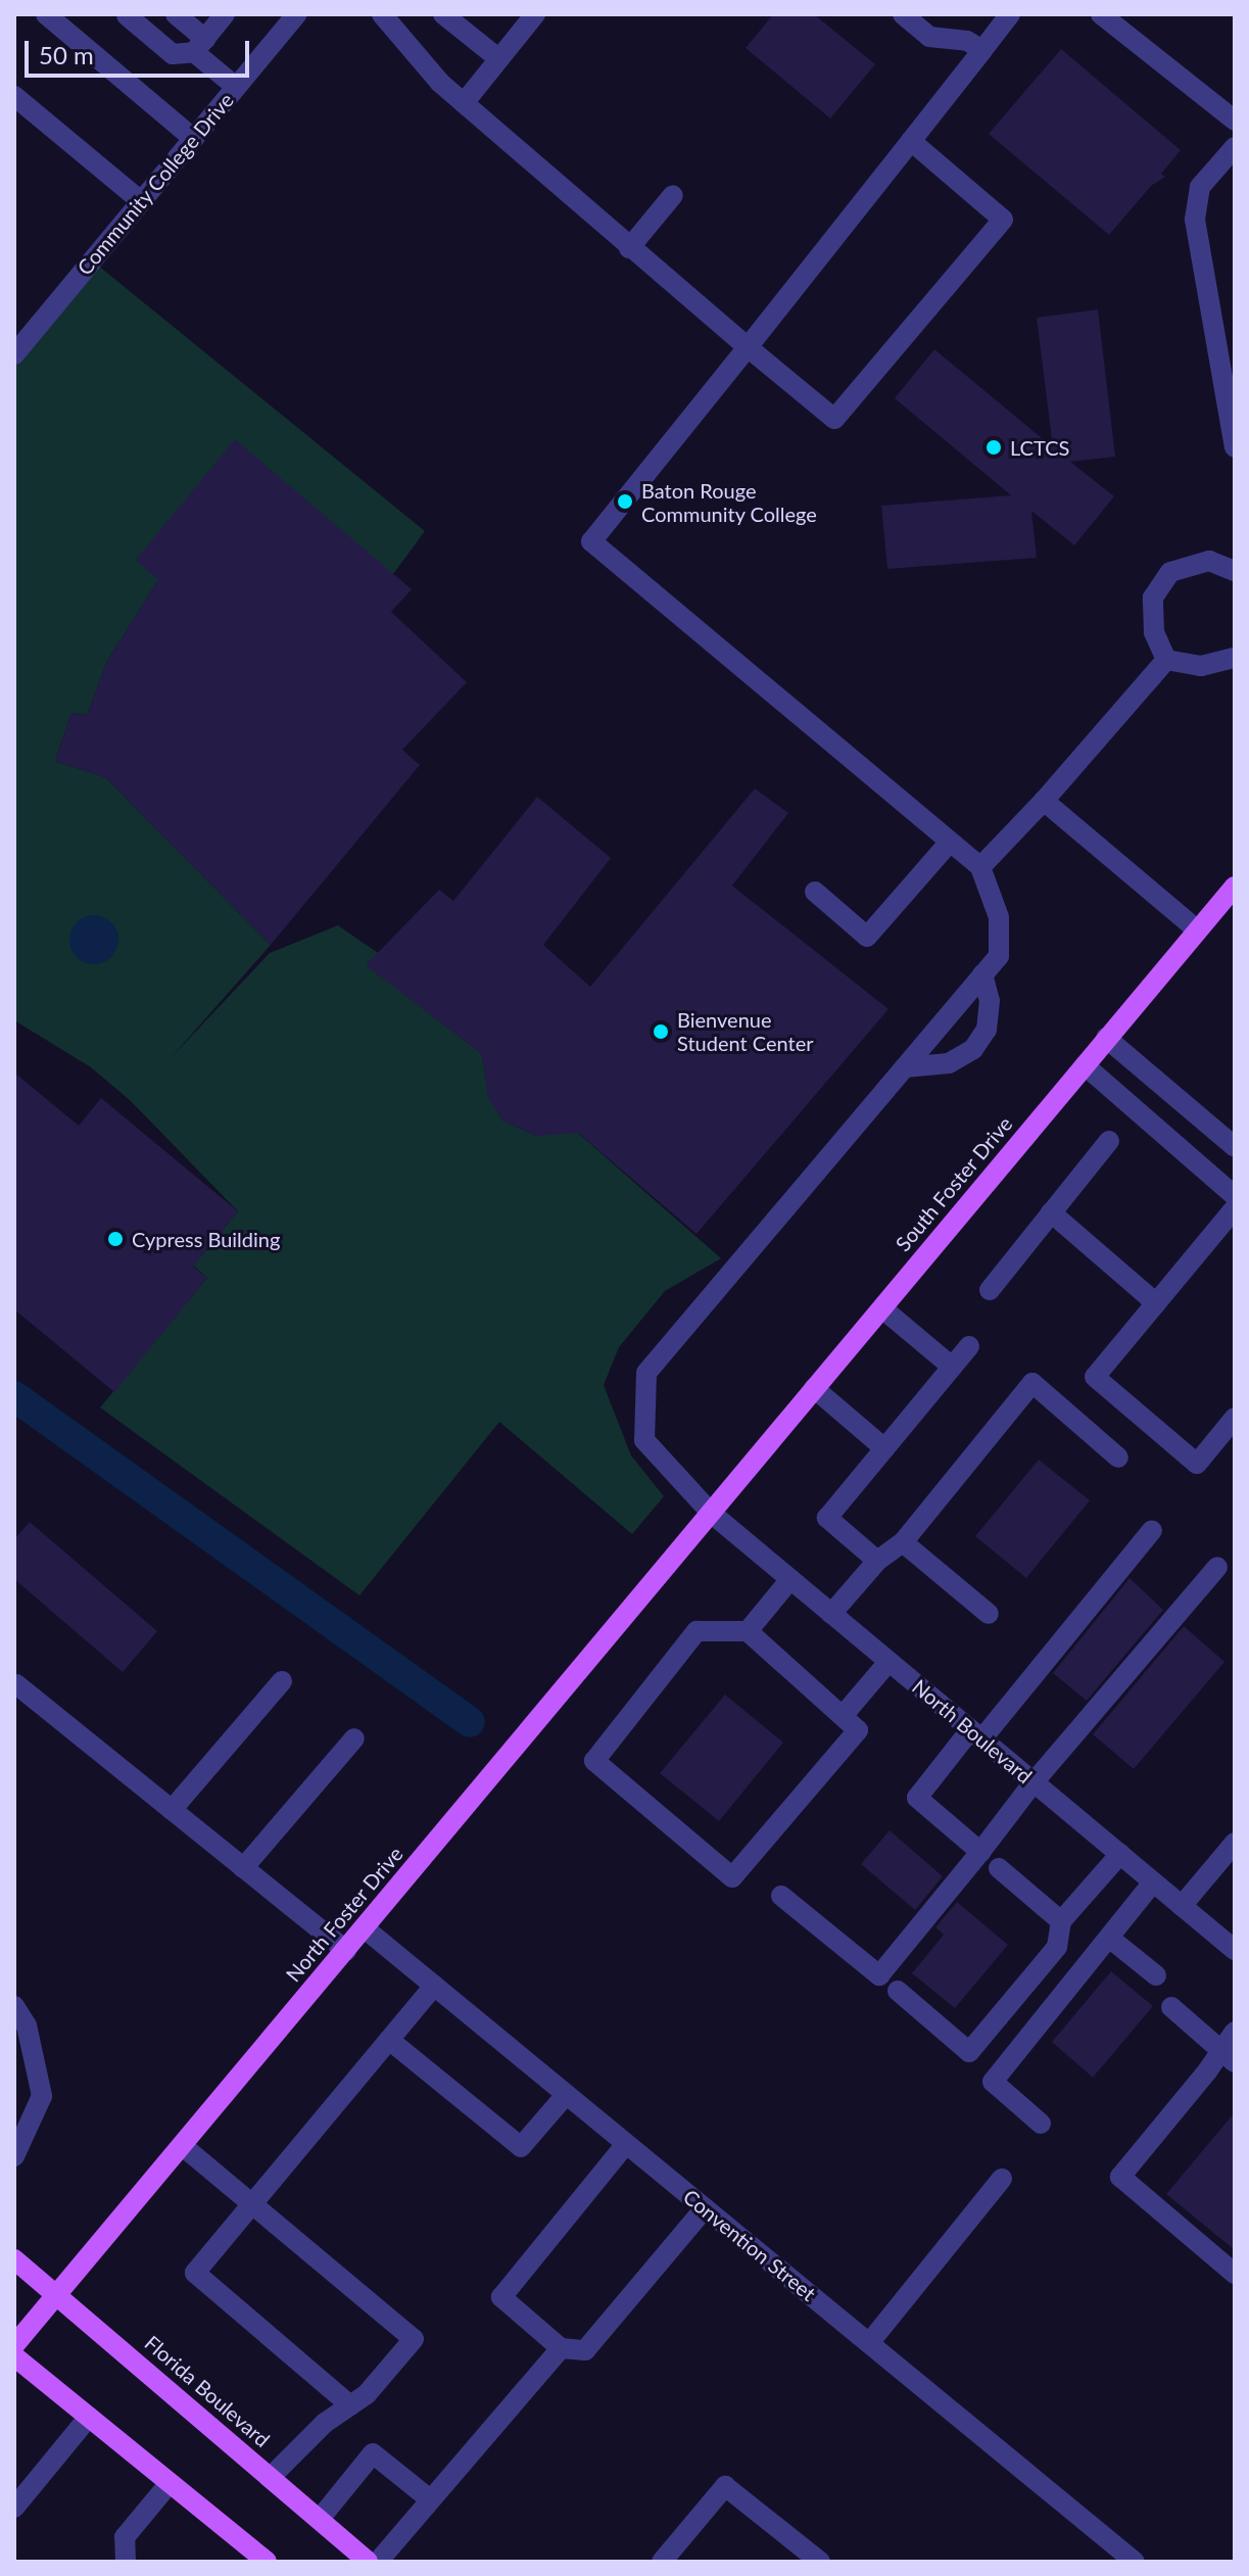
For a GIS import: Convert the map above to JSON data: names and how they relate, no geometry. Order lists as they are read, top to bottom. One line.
{"streets":{"main road":["South Foster Drive","North Foster Drive","Florida Boulevard"],"street":["Community College Drive","North Boulevard","Convention Street"]},"crossings":[["South Foster Drive","North Boulevard"],["South Foster Drive","North Foster Drive"],["North Boulevard","North Foster Drive"],["North Foster Drive","Convention Street"],["North Foster Drive","Florida Boulevard"]],"places":["LCTCS","Baton Rouge Community College","Bienvenue Student Center","Cypress Building"],"scale_bar":"50 m"}
